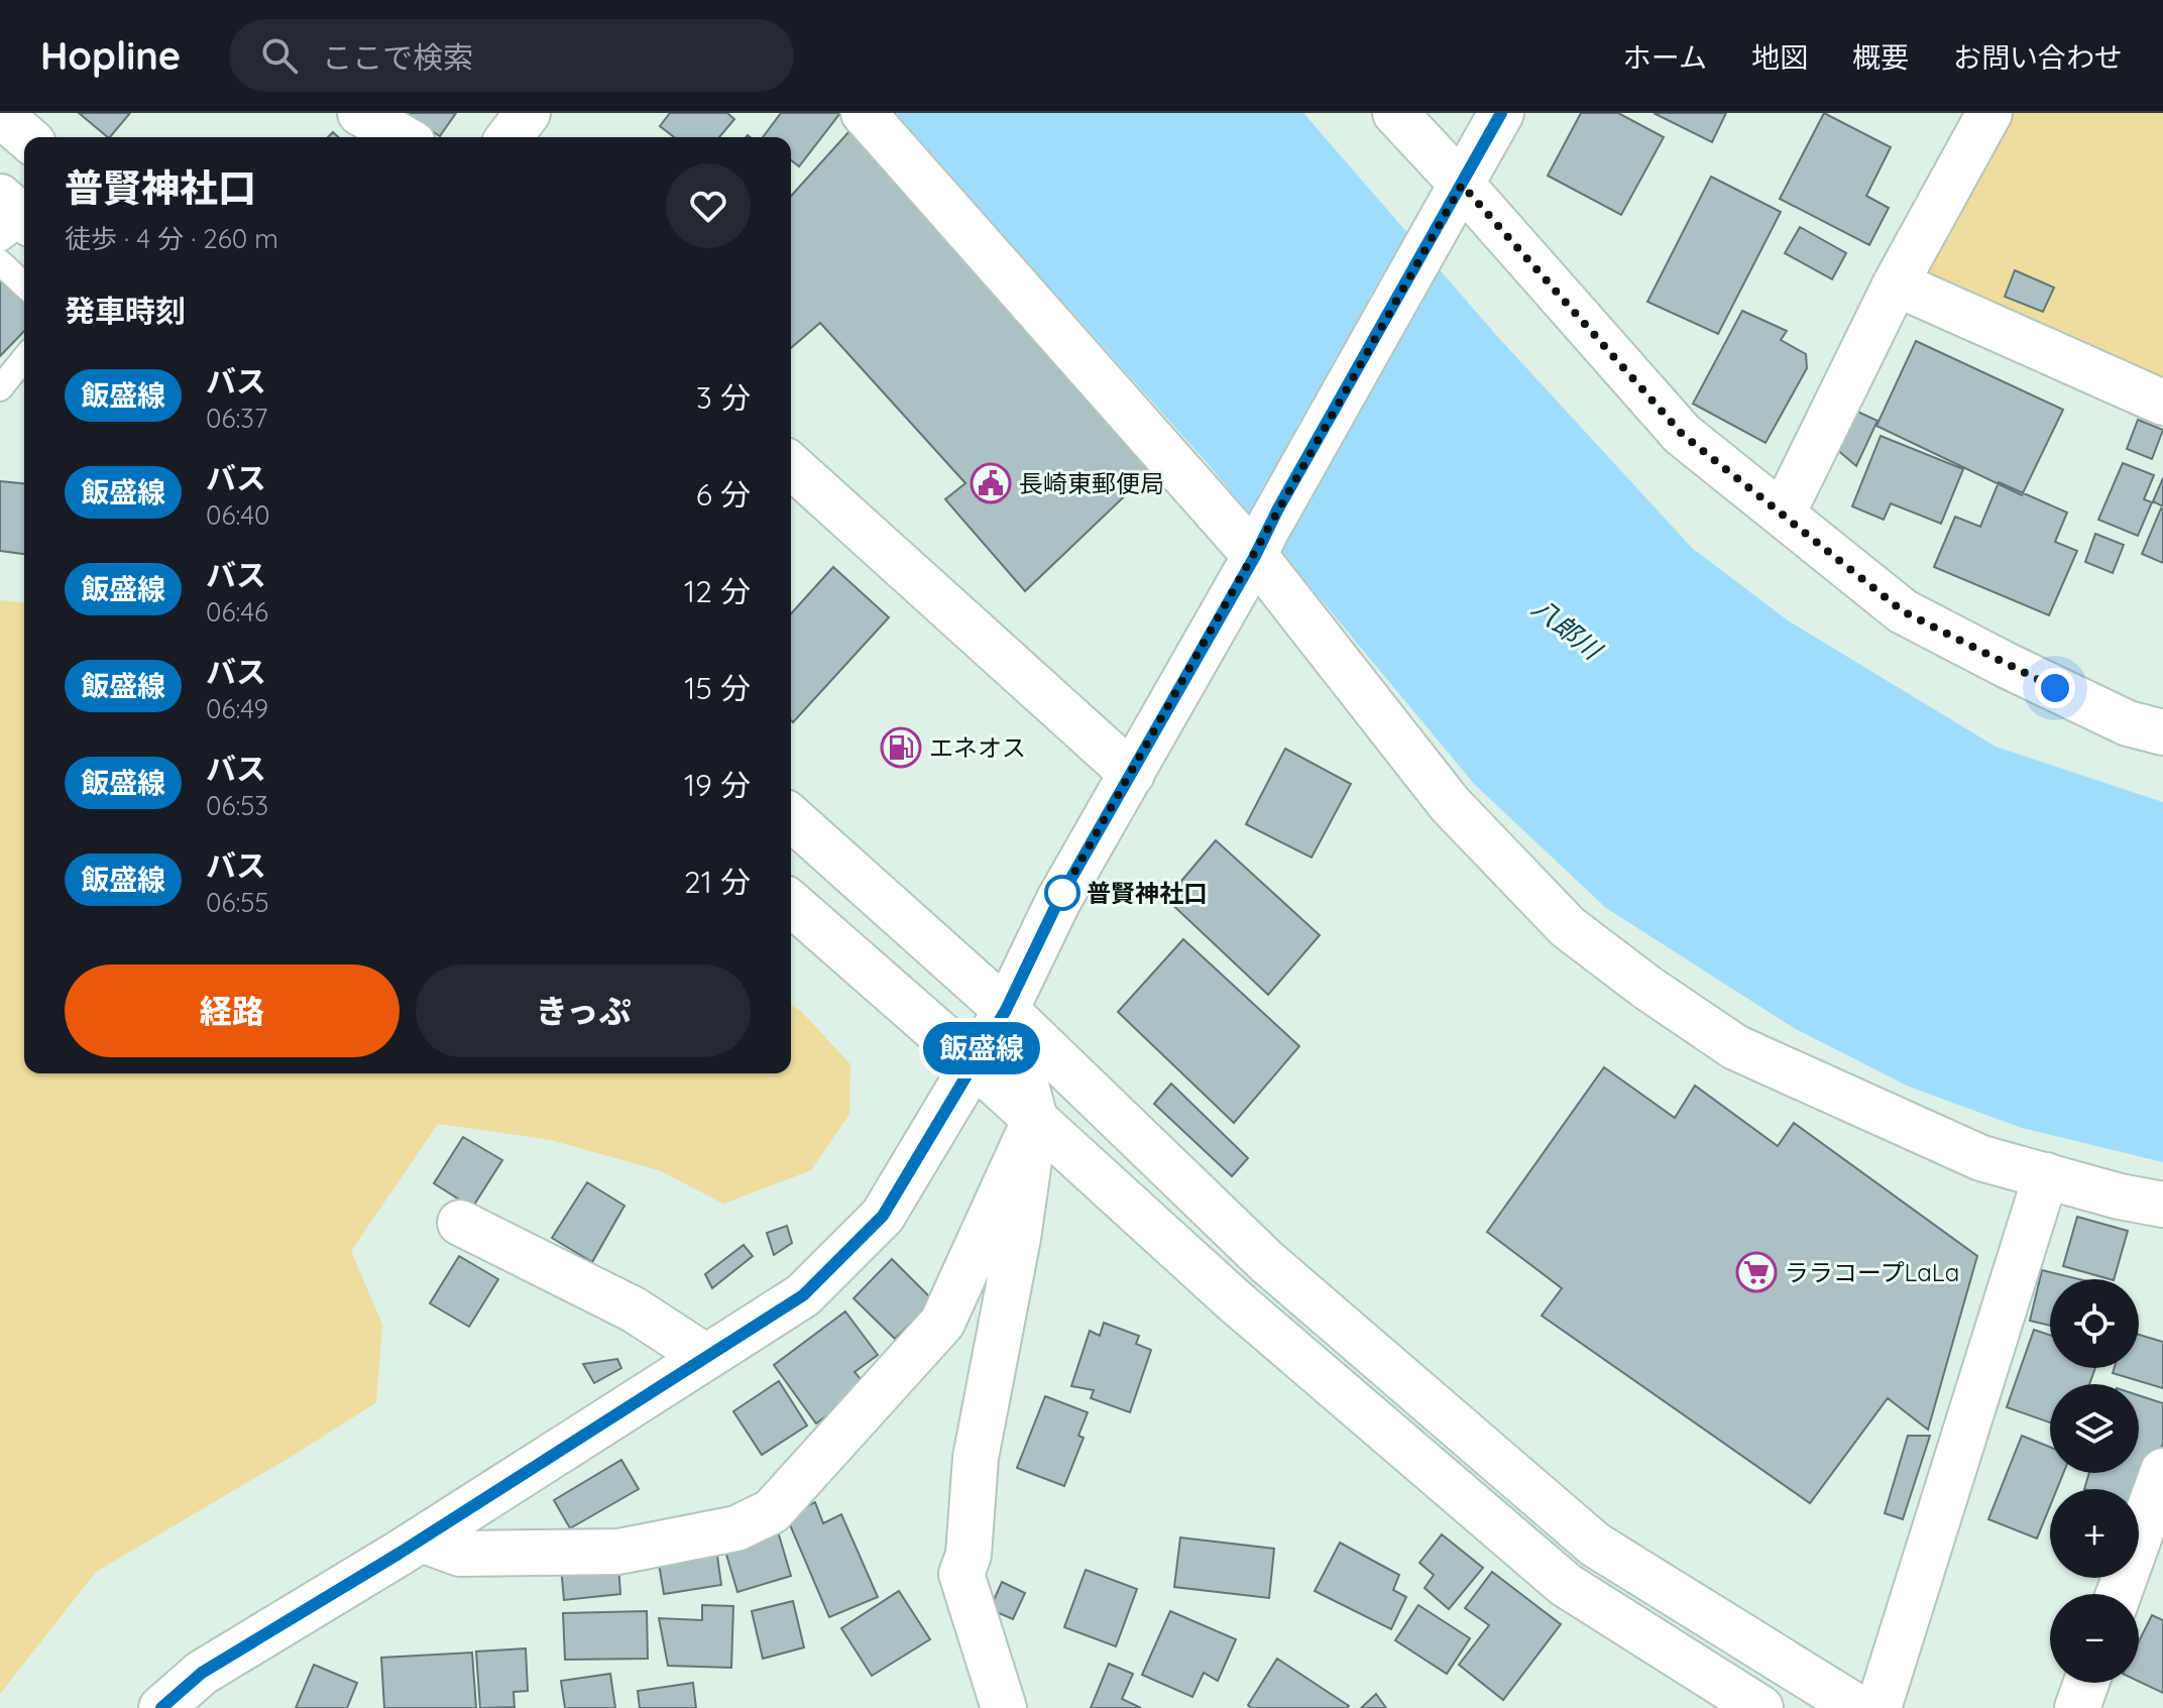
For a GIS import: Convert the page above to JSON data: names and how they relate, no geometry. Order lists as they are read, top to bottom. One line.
{"water":["八郎川"],"places":{"public building":["長崎東郵便局"],"fuel station":["エネオス"],"other":["普賢神社口"],"supermarket":["ララコープLaLa"]},"lines":["bus line 飯盛線"],"page":{"header":"Hopline","search":"ここで検索","nav":["ホーム","地図","概要","お問い合わせ"],"on_map":"飯盛線","heading":[["普賢神社口","徒歩 · 4 分 · 260 m"],"発車時刻"],"list":[{"mark":"飯盛線","name":"バス","note":"06:37","value":"3 分"},{"mark":"飯盛線","name":"バス","note":"06:40","value":"6 分"},{"mark":"飯盛線","name":"バス","note":"06:46","value":"12 分"},{"mark":"飯盛線","name":"バス","note":"06:49","value":"15 分"},{"mark":"飯盛線","name":"バス","note":"06:53","value":"19 分"},{"mark":"飯盛線","name":"バス","note":"06:55","value":"21 分"}],"buttons":["経路","きっぷ"],"map_buttons":["+","−"]}}
